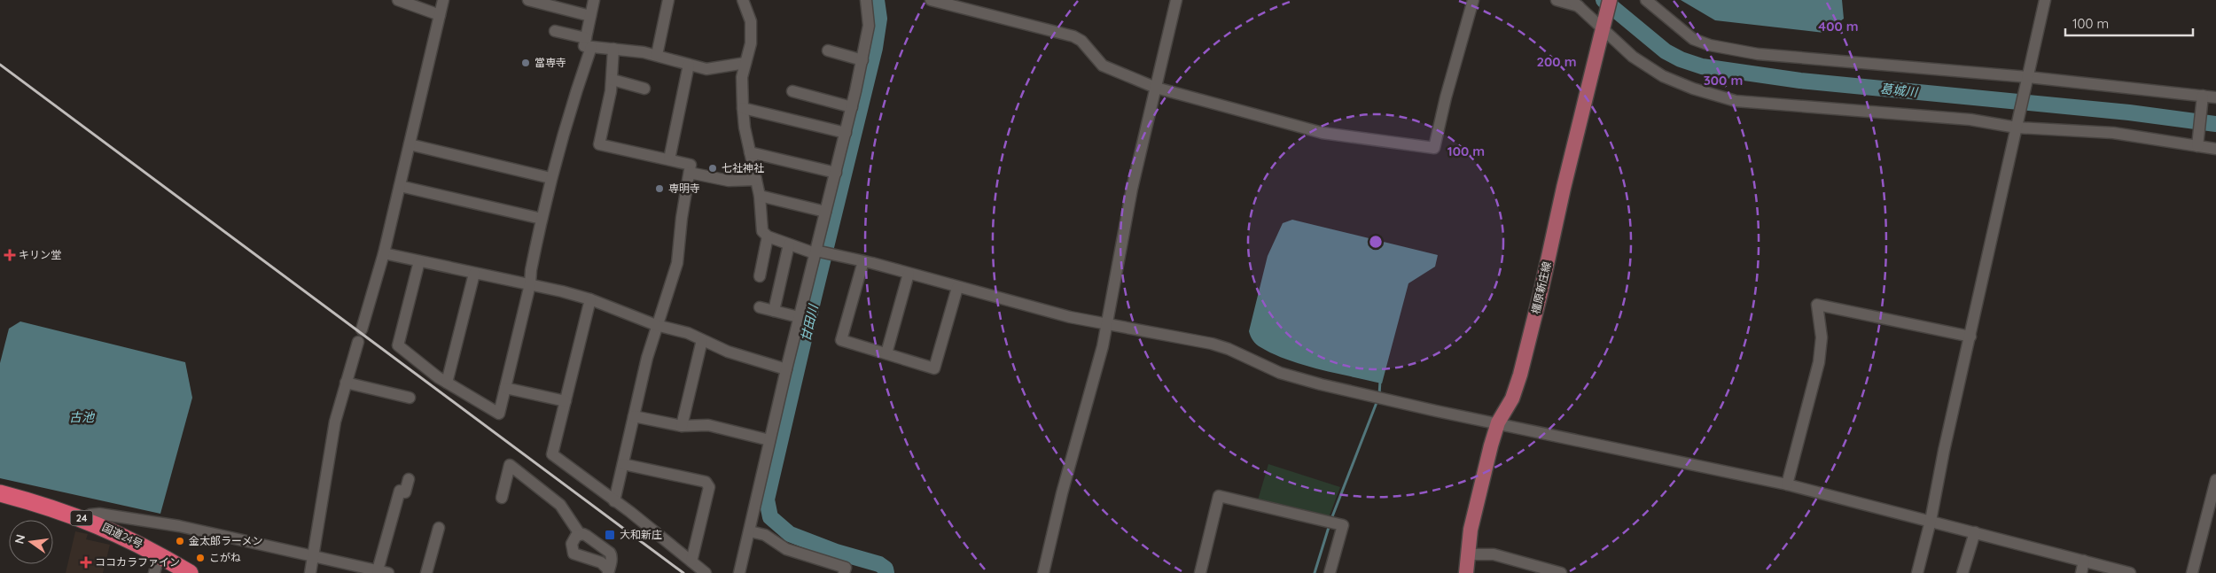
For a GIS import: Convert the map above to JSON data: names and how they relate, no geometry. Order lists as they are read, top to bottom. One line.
{"streets":{"highway":["24","国道24号"],"main road":["橿原新庄線"]},"water":["葛城川","甘田川","古池"],"places":{"other":["當専寺","七社神社","専明寺","金太郎ラーメン","こがね"],"health":["キリン堂","ココカラファイン"],"transit":["大和新庄"]},"scale_bar":"100 m","north":"left","rings":["400 m","200 m","300 m","100 m"]}
